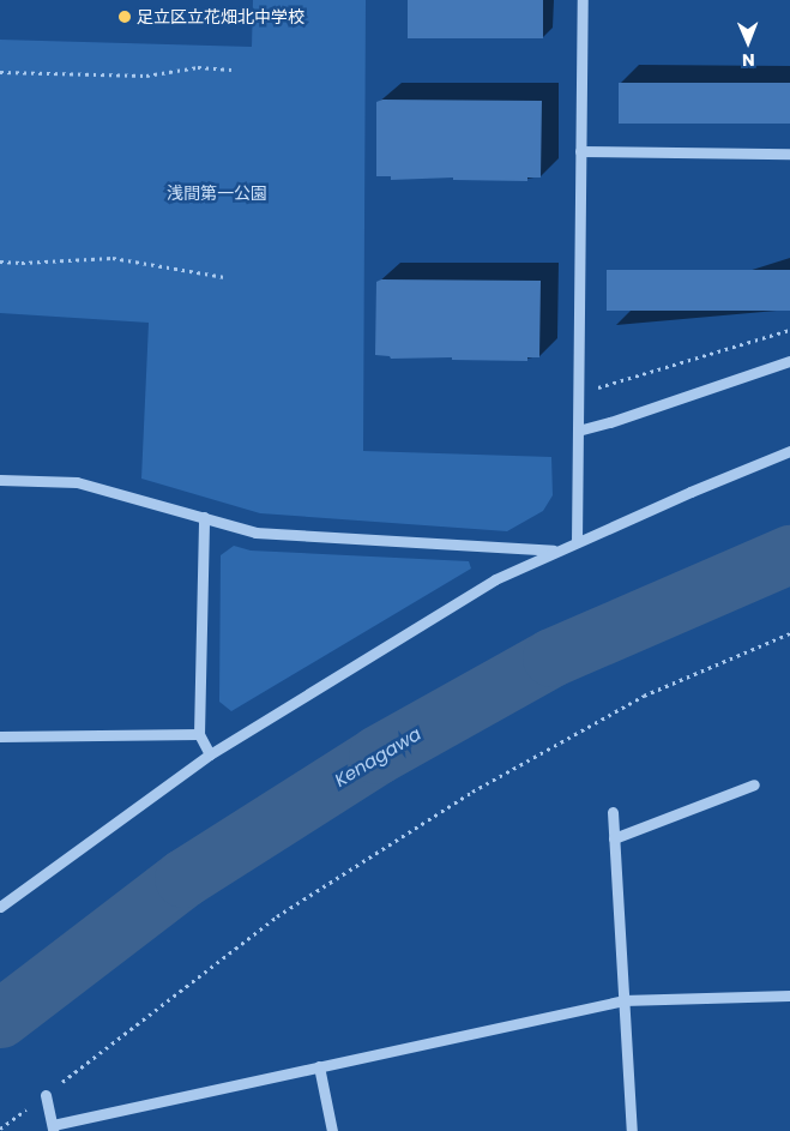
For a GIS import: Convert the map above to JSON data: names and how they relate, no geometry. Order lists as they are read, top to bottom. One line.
{"water":["Kenagawa"],"parks":["浅間第一公園"],"places":["足立区立花畑北中学校"],"north":"bottom"}
